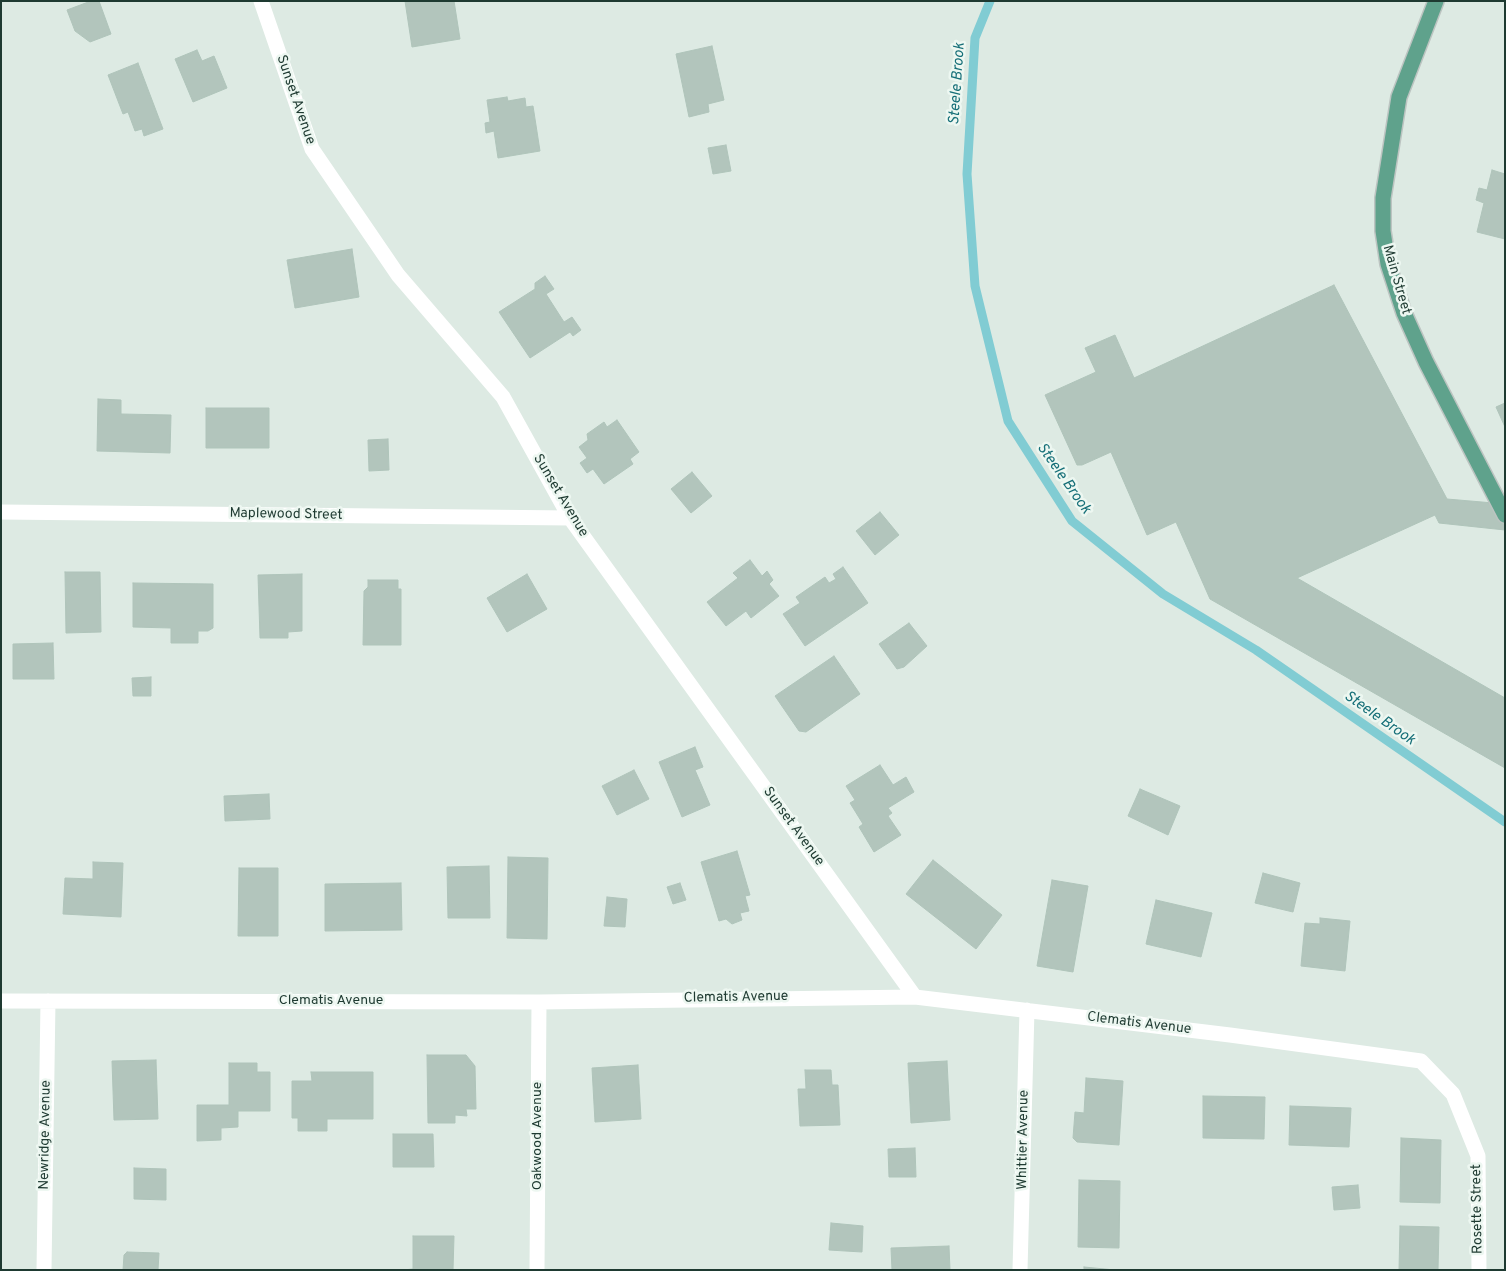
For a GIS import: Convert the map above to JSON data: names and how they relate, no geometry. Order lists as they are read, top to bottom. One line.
{"streets":{"main road":["Main Street"],"street":["Sunset Avenue","Maplewood Street","Clematis Avenue","Newridge Avenue","Oakwood Avenue","Whittier Avenue","Rosette Street"]},"crossings":[["Sunset Avenue","Maplewood Street"],["Sunset Avenue","Clematis Avenue"],["Clematis Avenue","Newridge Avenue"],["Clematis Avenue","Oakwood Avenue"],["Clematis Avenue","Whittier Avenue"],["Clematis Avenue","Rosette Street"]],"water":["Steele Brook"]}
